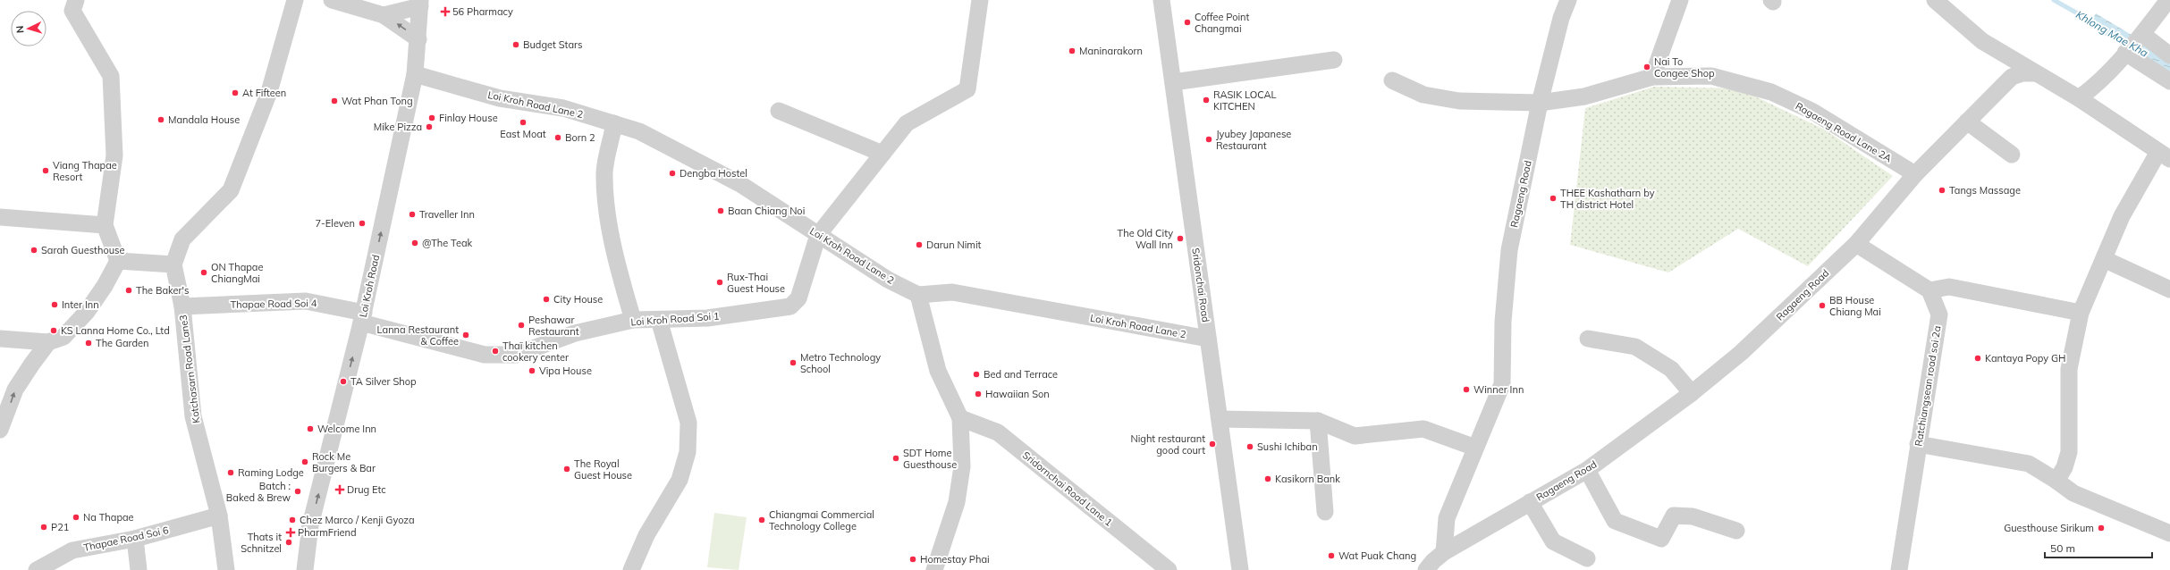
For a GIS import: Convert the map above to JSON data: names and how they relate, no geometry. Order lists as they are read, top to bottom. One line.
{"streets":{"street":["Loi Kroh Road Lane 2","Ragaeng Road Lane 2A","Ragaeng Road","Sridonchai Road","Loi Kroh Road","Thapae Road Soi 4","Loi Kroh Road Soi 1","Kotchasarn Road Lane3","Ratchiangsean road soi 2a","Sridornchai Road Lane 1","Thapae Road Soi 6"]},"crossings":[["Loi Kroh Road Lane 2","Sridonchai Road"],["Loi Kroh Road Lane 2","Loi Kroh Road"],["Loi Kroh Road Lane 2","Loi Kroh Road Soi 1"],["Ragaeng Road Lane 2A","Ragaeng Road"],["Loi Kroh Road","Thapae Road Soi 4"],["Loi Kroh Road","Loi Kroh Road Soi 1"],["Thapae Road Soi 4","Loi Kroh Road Soi 1"],["Thapae Road Soi 4","Kotchasarn Road Lane3"],["Kotchasarn Road Lane3","Thapae Road Soi 6"]],"one_way":["Loi Kroh Road"],"water":["Khlong Mae Kha"],"places":{"health":["56 Pharmacy","Drug Etc","PharmFriend"],"other":["Coffee Point Changmai","Budget Stars","Maninarakorn","Nai To Congee Shop","At Fifteen","RASIK LOCAL KITCHEN","Wat Phan Tong","Finlay House","Mandala House","East Moat","Mike Pizza","Born 2","Jyubey Japanese Restaurant","Viang Thapae Resort","Dengba Hostel","Tangs Massage","THEE Kashatharn by TH district Hotel","Baan Chiang Noi","Traveller Inn","7-Eleven","The Old City Wall Inn","@The Teak","Darun Nimit","Sarah Guesthouse","ON Thapae ChiangMai","Rux-Thai Guest House","The Baker's","City House","Inter Inn","BB House Chiang Mai","Peshawar Restaurant","KS Lanna Home Co., Ltd","Lanna Restaurant & Coffee","The Garden","Thaï kitchen cookery center","Kantaya Popy GH","Metro Technology School","Vipa House","Bed and Terrace","TA Silver Shop","Winner Inn","Hawaiian Son","Welcome Inn","Night restaurant good court","Sushi Ichiban","SDT Home Guesthouse","Rock Me Burgers & Bar","The Royal Guest House","Raming Lodge","Kasikorn Bank","Batch : Baked & Brew","Na Thapae","Chez Marco / Kenji Gyoza","Chiangmai Commercial Technology College","P21","Guesthouse Sirikum","Thats it Schnitzel","Wat Puak Chang","Homestay Phai"]},"scale_bar":"50 m","north":"left"}
